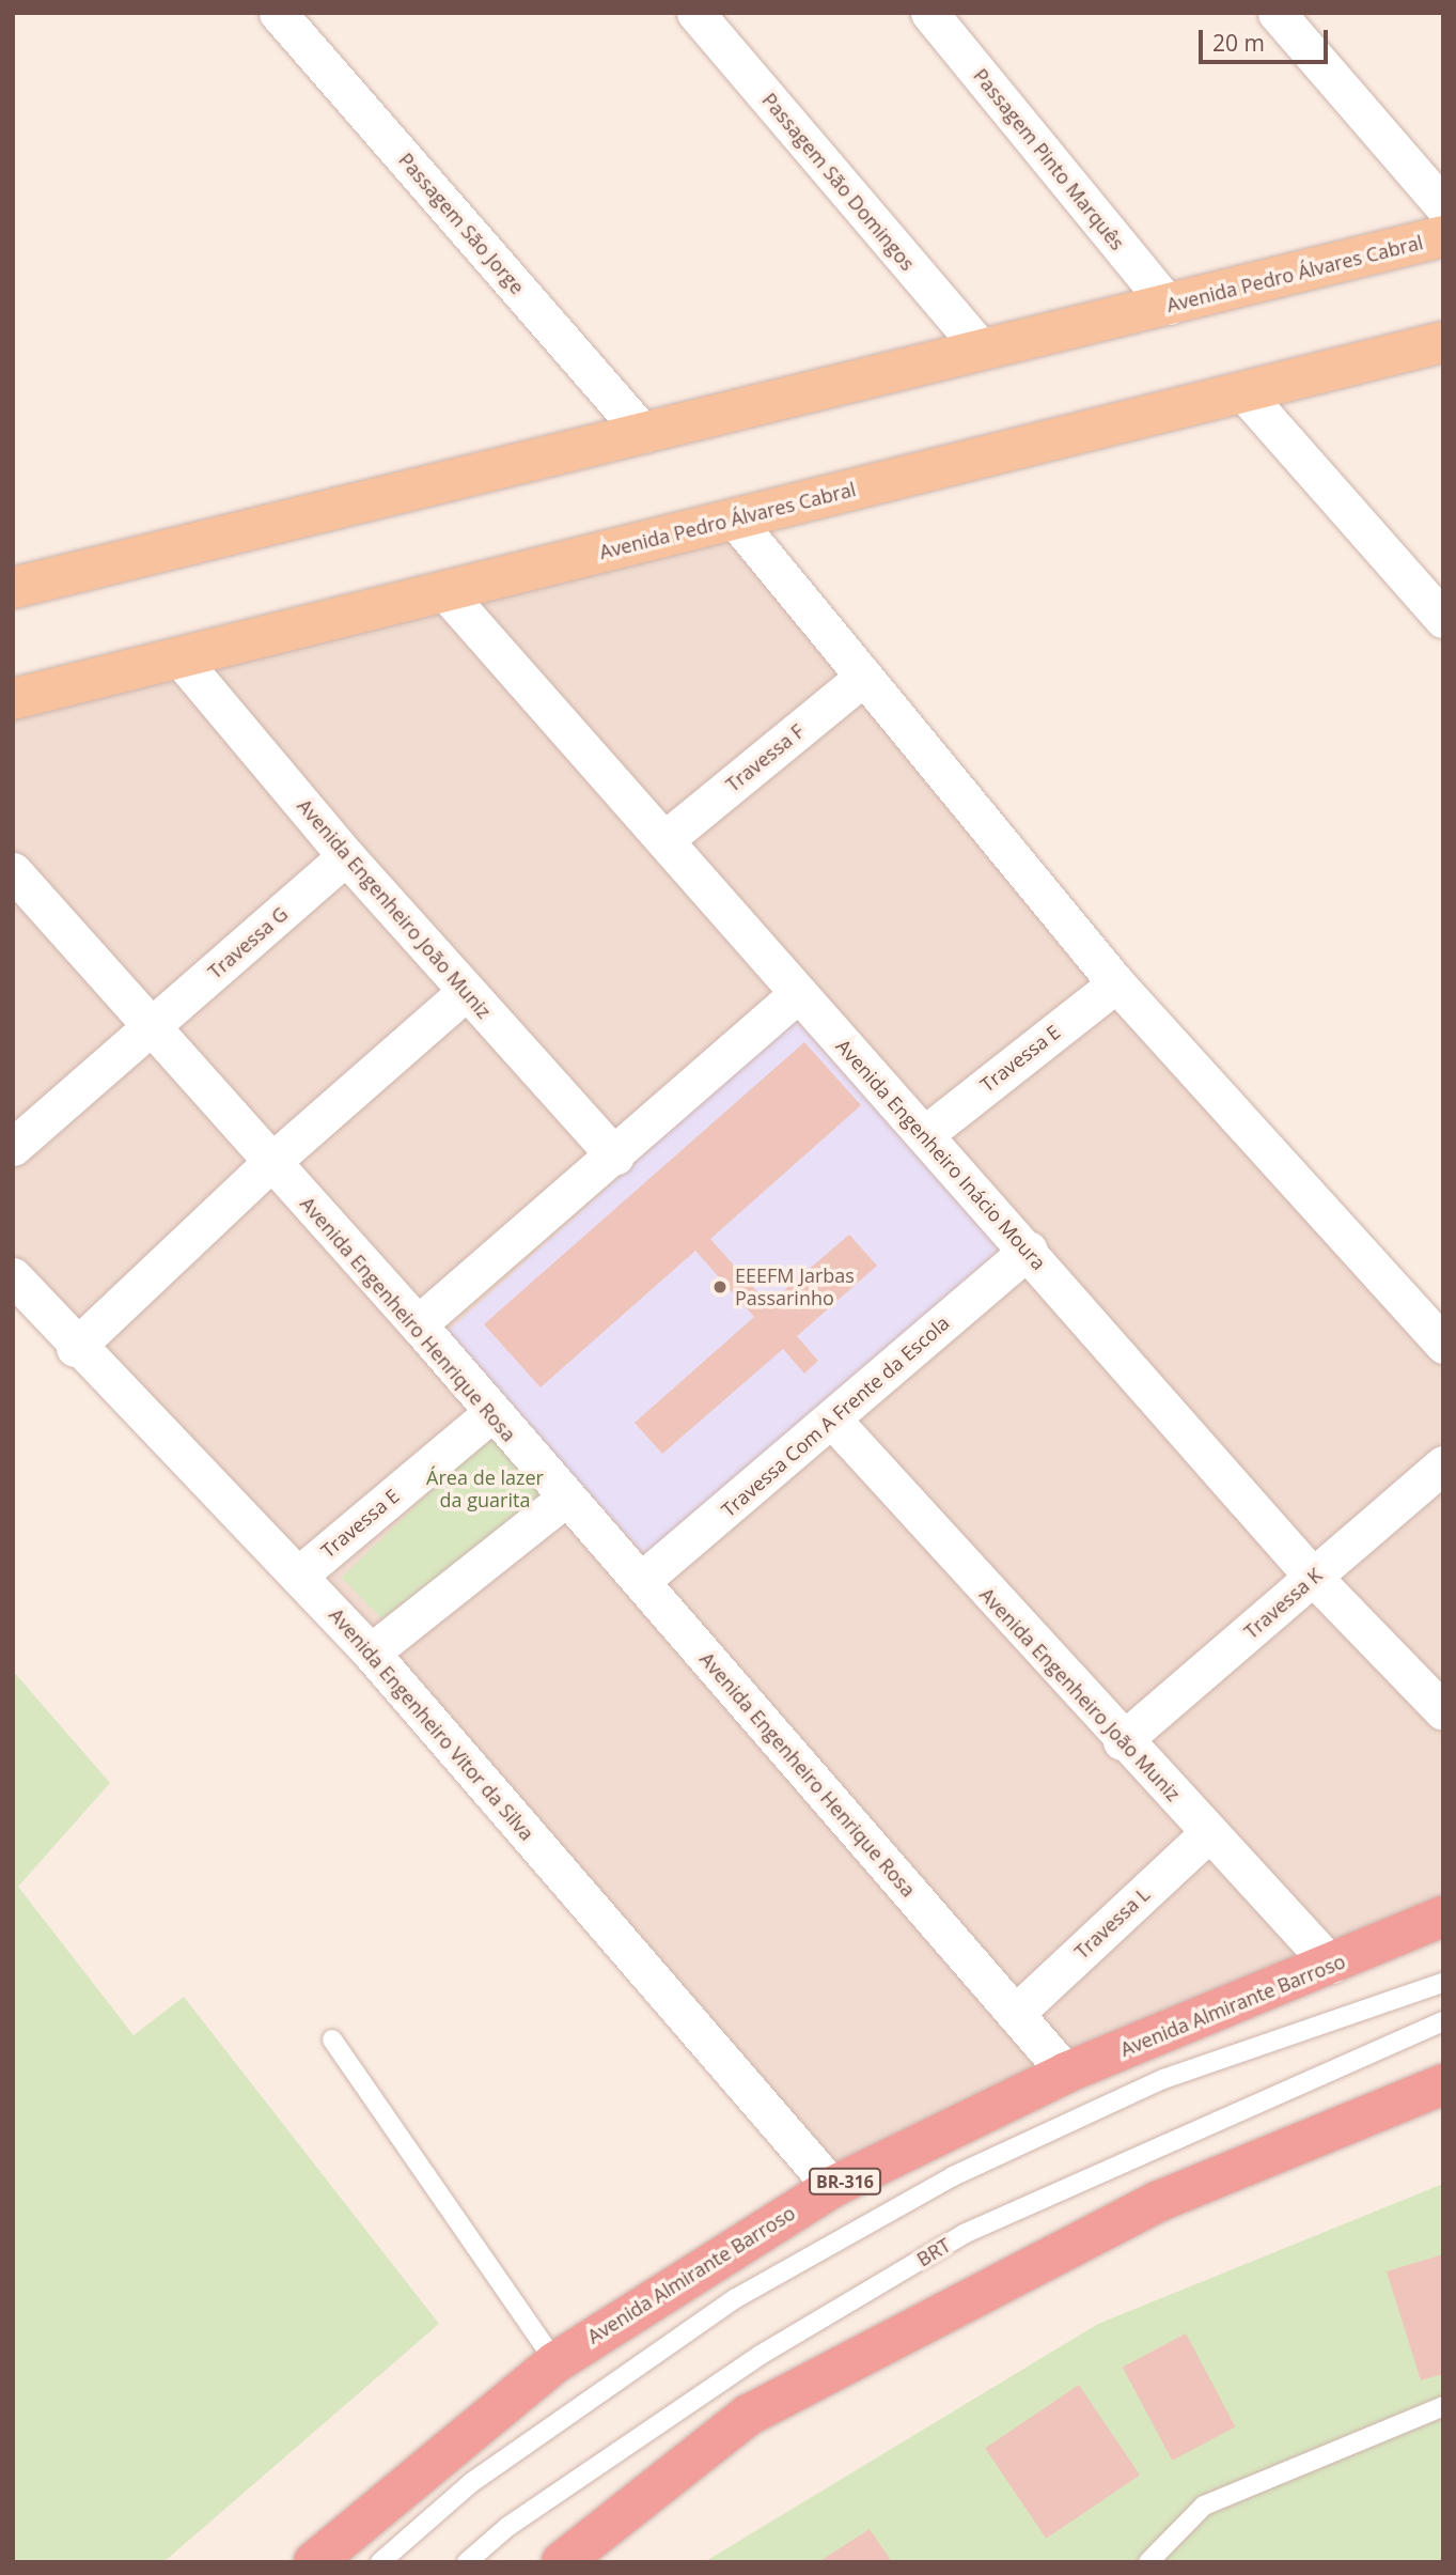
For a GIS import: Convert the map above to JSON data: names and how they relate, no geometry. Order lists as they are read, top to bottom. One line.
{"streets":{"highway":["Avenida Almirante Barroso","BR-316"],"main road":["Avenida Pedro Álvares Cabral"],"street":["Passagem Pinto Marquês","Passagem São Domingos","Passagem São Jorge","Travessa F","Avenida Engenheiro João Muniz","Travessa G","Travessa E","Avenida Engenheiro Inácio Moura","Avenida Engenheiro Henrique Rosa","Travessa Com A Frente da Escola","Travessa K","Avenida Engenheiro Vitor da Silva","Travessa L"],"lane":["BRT"]},"crossings":[["Passagem Pinto Marquês","Avenida Pedro Álvares Cabral"],["Passagem São Domingos","Avenida Pedro Álvares Cabral"],["Passagem São Jorge","Avenida Pedro Álvares Cabral"],["Avenida Pedro Álvares Cabral","Avenida Engenheiro João Muniz"],["Avenida Pedro Álvares Cabral","Avenida Engenheiro Inácio Moura"],["Travessa F","Avenida Engenheiro Inácio Moura"],["Avenida Engenheiro João Muniz","Travessa G"],["Avenida Engenheiro João Muniz","Travessa Com A Frente da Escola"],["Avenida Engenheiro João Muniz","Travessa K"],["Avenida Engenheiro João Muniz","Travessa L"],["Avenida Engenheiro João Muniz","Avenida Almirante Barroso"],["Travessa G","Avenida Engenheiro Henrique Rosa"],["Travessa E","Avenida Engenheiro Inácio Moura"],["Travessa E","Avenida Engenheiro Henrique Rosa"],["Travessa E","Avenida Engenheiro Vitor da Silva"],["Avenida Engenheiro Inácio Moura","Travessa Com A Frente da Escola"],["Avenida Engenheiro Inácio Moura","Travessa K"],["Avenida Engenheiro Henrique Rosa","Travessa Com A Frente da Escola"],["Avenida Engenheiro Henrique Rosa","Travessa L"],["Avenida Engenheiro Henrique Rosa","Avenida Almirante Barroso"],["Avenida Engenheiro Vitor da Silva","Avenida Almirante Barroso"]],"parks":["Área de lazer da guarita"],"places":["EEEFM Jarbas Passarinho"],"scale_bar":"20 m"}
